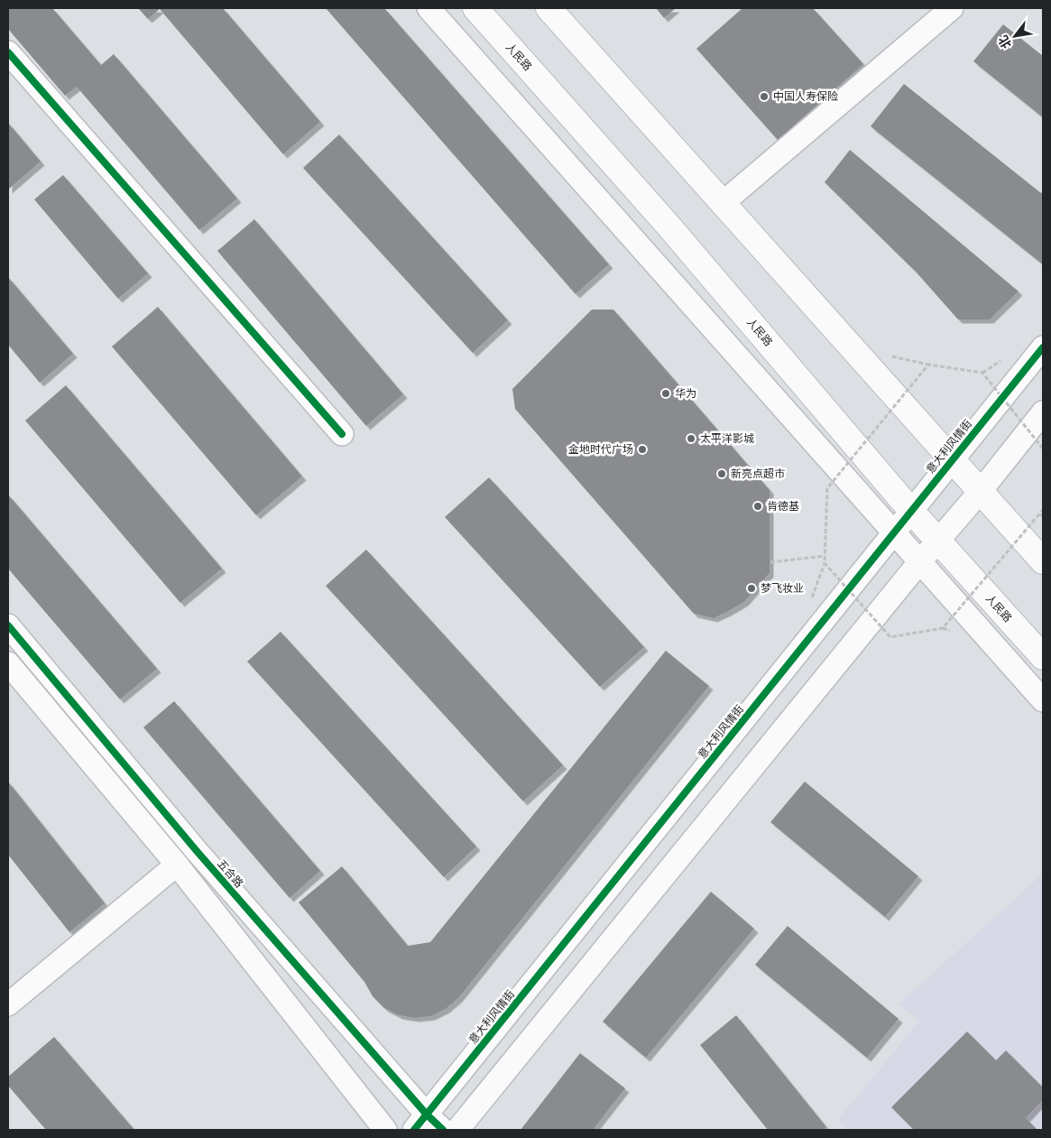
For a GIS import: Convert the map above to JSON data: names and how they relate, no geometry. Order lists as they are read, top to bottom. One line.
{"streets":{"main road":["人民路"],"street":["意大利风情街","五合路"]},"crossings":[["人民路","意大利风情街"],["意大利风情街","五合路"]],"places":["中国人寿保险","华为","太平洋影城","金地时代广场","新亮点超市","肯德基","梦飞妆业"],"north":"bottom left"}
